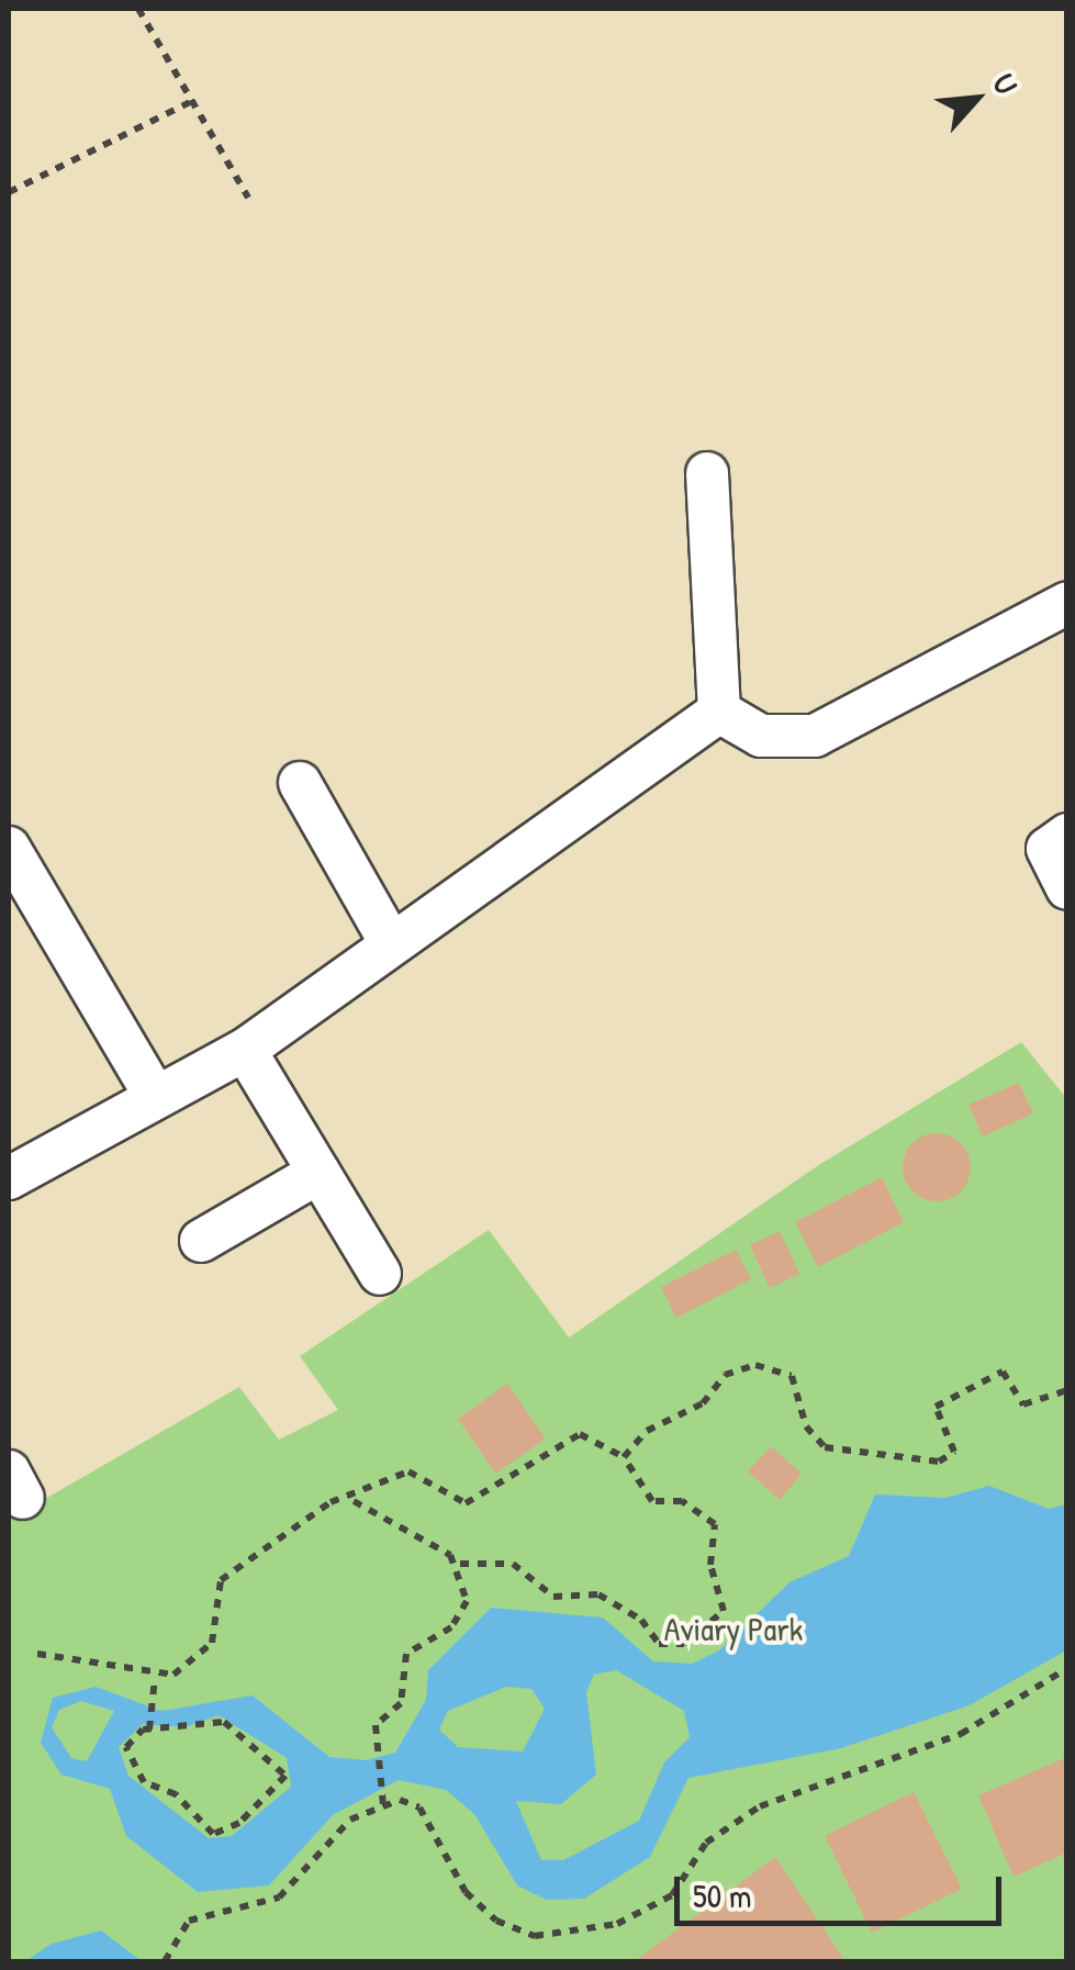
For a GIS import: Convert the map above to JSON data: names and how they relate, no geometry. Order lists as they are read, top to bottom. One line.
{"parks":["Aviary Park"],"scale_bar":"50 m","north":"top right"}
